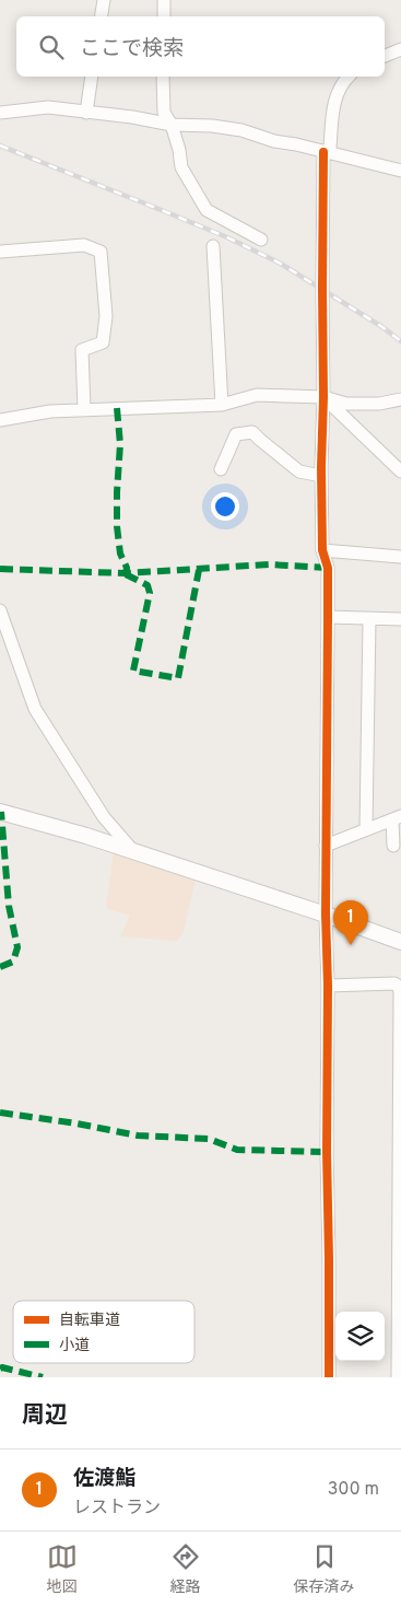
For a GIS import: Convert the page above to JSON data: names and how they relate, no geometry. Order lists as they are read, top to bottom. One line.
{"legend":["自転車道","小道"],"page":{"search":"ここで検索","pins":"1","heading":"周辺","list":[{"mark":"1","name":"佐渡鮨","note":"レストラン","value":"300 m"}],"nav":["地図","経路","保存済み"]}}
